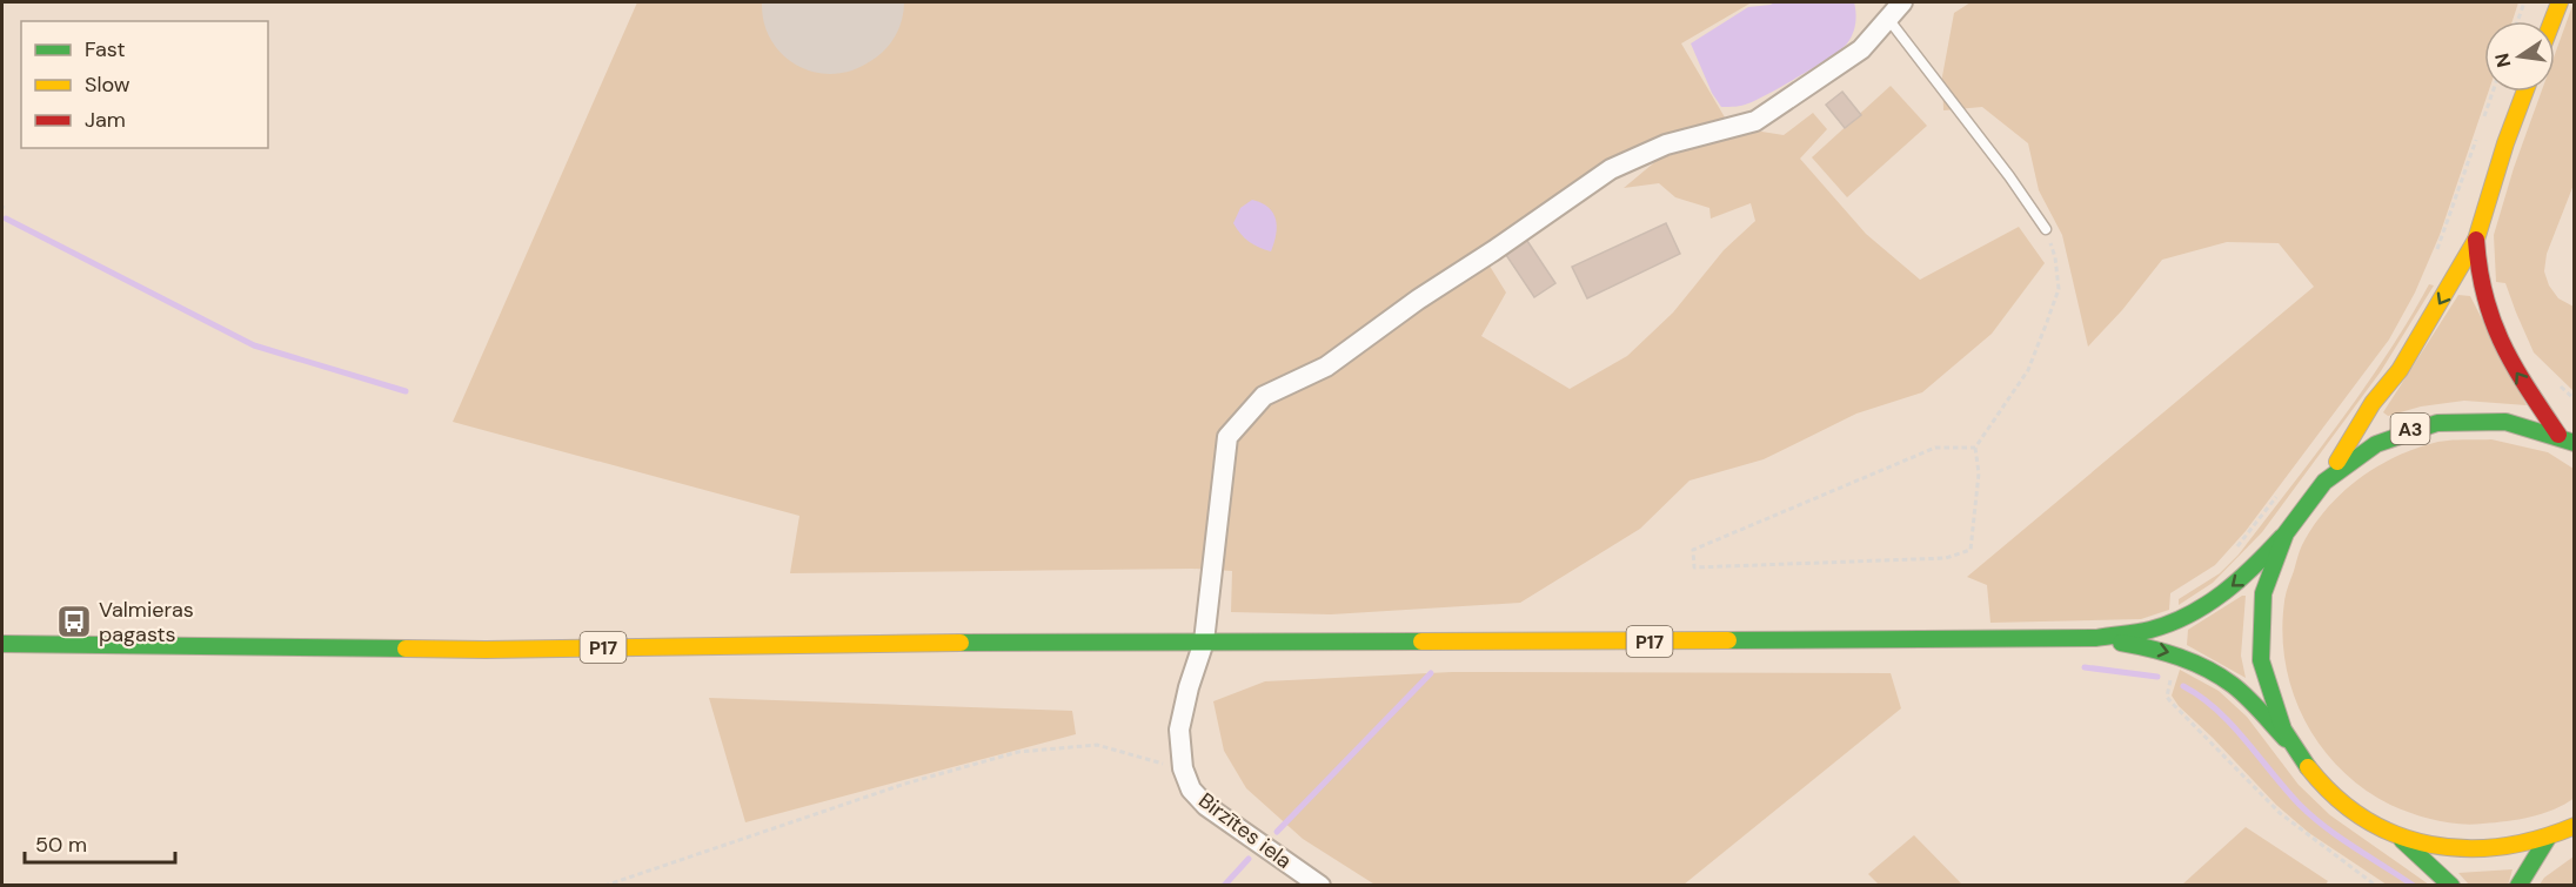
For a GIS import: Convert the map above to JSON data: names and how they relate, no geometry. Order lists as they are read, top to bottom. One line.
{"streets":{"main road":["A3","P17"],"street":["Birzītes iela"]},"crossings":[["A3","P17"],["P17","Birzītes iela"]],"places":{"bus stop":["Valmieras pagasts"]},"legend":["Fast","Slow","Jam"],"scale_bar":"50 m","north":"left"}
